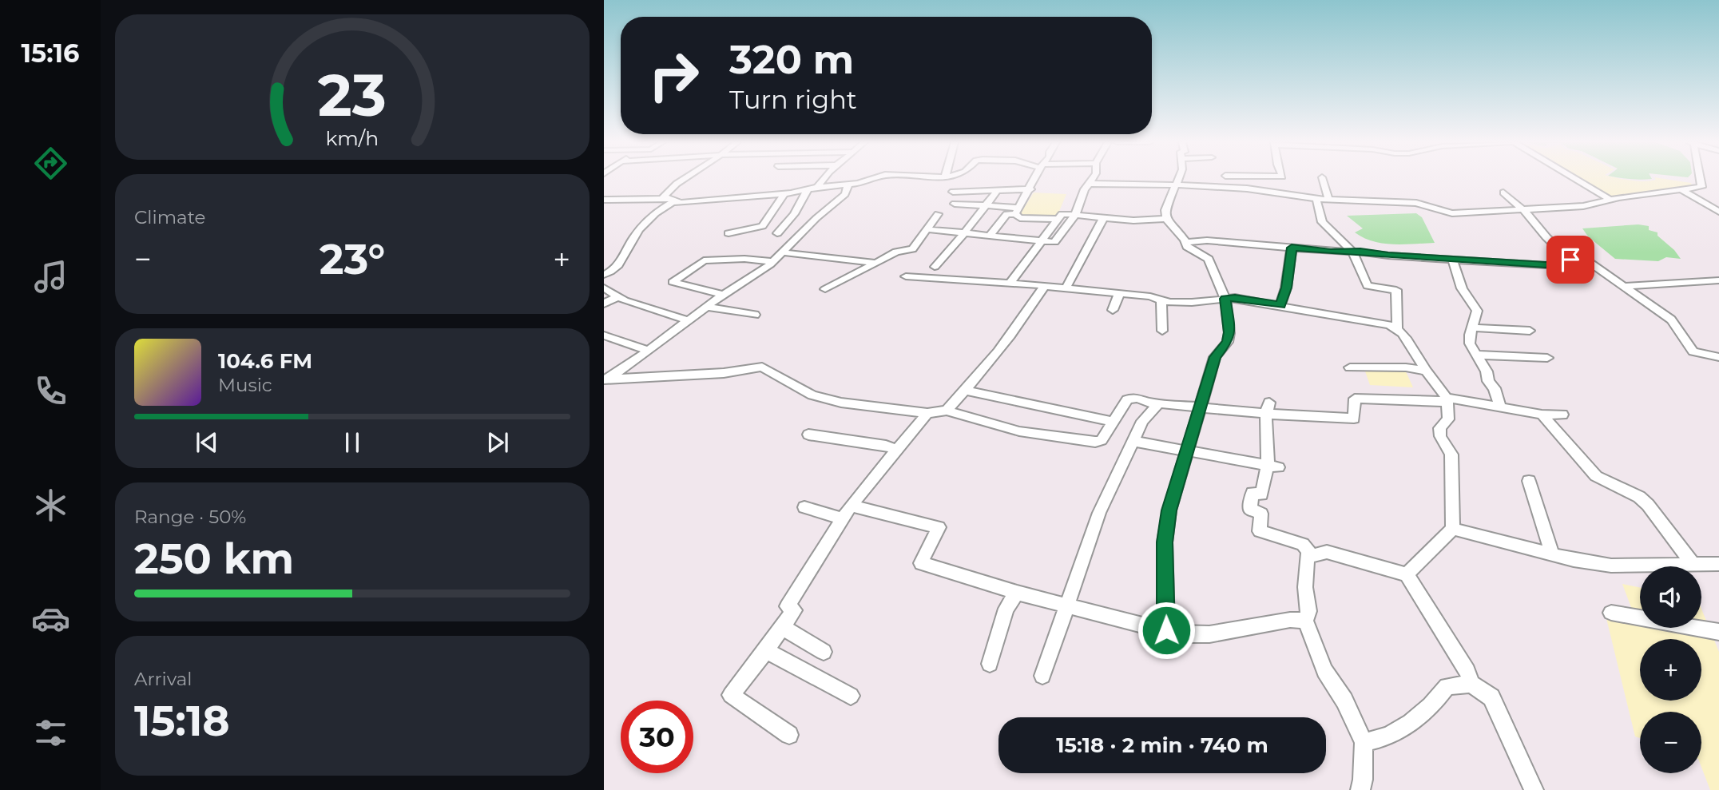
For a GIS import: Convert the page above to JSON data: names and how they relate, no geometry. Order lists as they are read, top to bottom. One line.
{"page":{"tabs":"15:16","turn":["320 m","Turn right"],"tile":["Climate",["Range · 50%","250 km"],["Arrival","15:18"]],"heat":["−","23°","+"],"song":["104.6 FM","Music"],"map_buttons":["+","−"],"limit":"30","trip":"15:18 · 2 min · 740 m","gauge":["23","km/h"]}}
